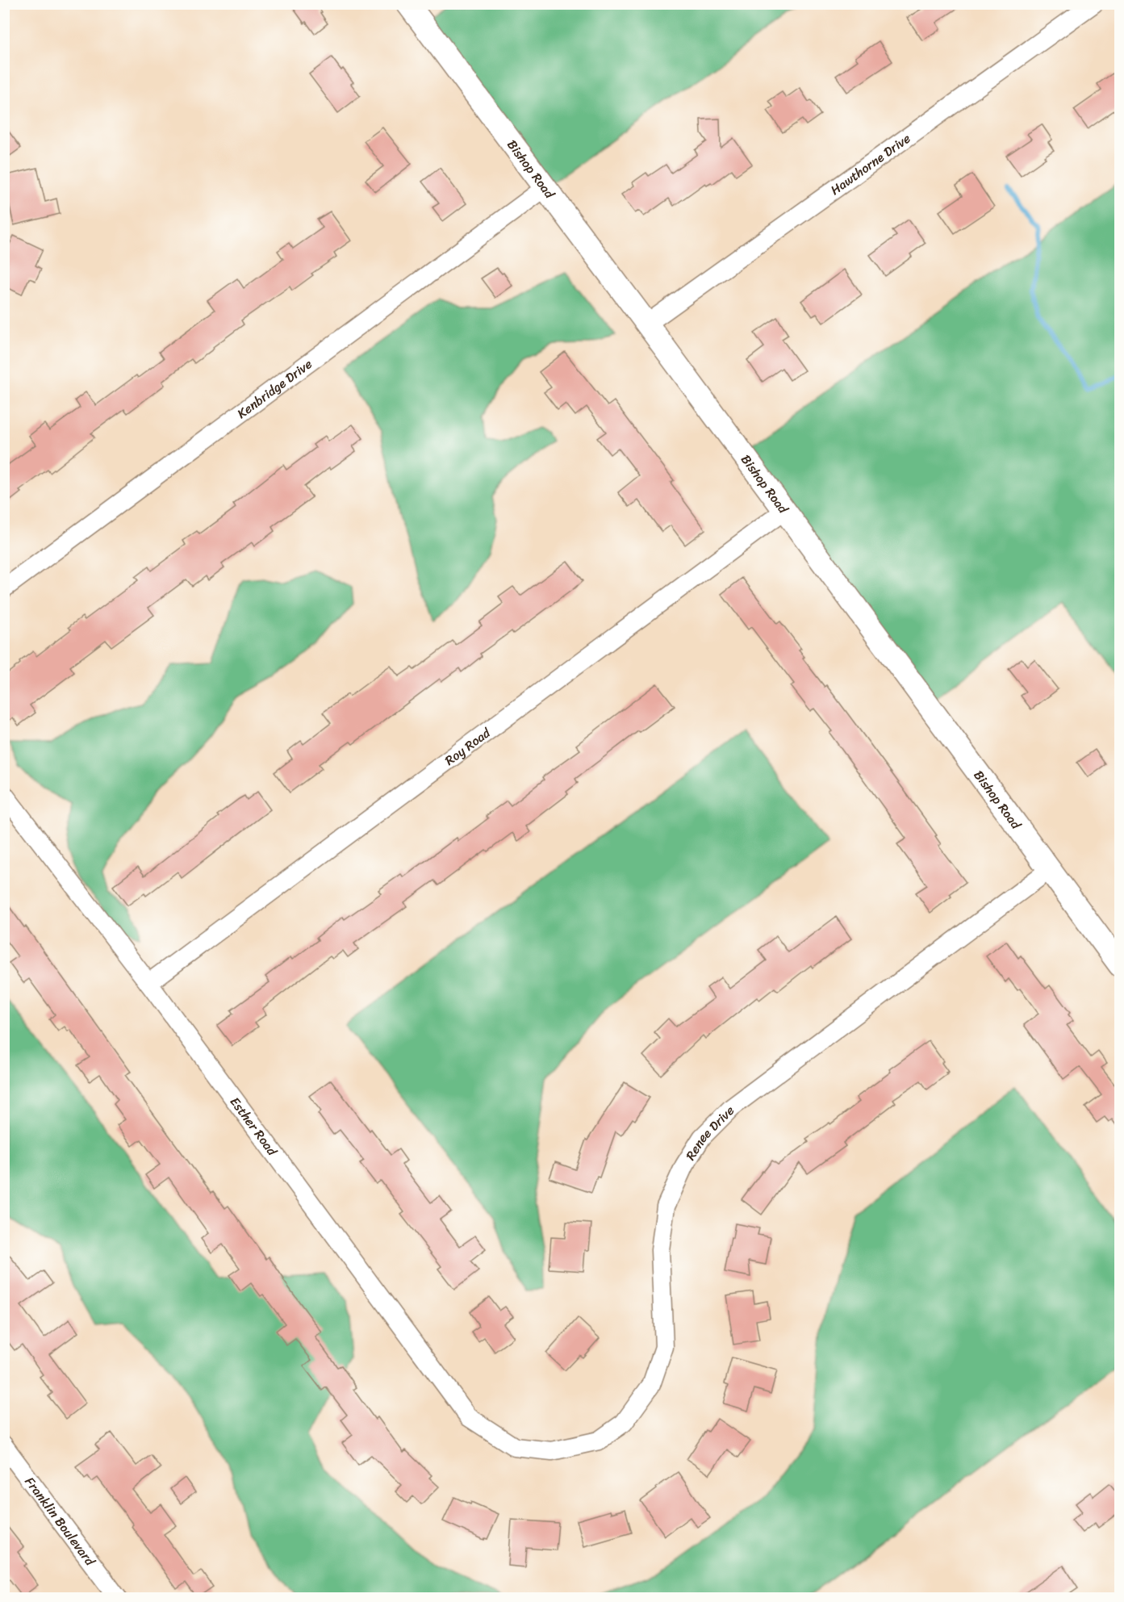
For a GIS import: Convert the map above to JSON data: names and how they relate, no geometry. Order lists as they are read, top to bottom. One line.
{"streets":{"street":["Hawthorne Drive","Bishop Road","Kenbridge Drive","Roy Road","Esther Road","Renee Drive","Franklin Boulevard"]},"crossings":[["Hawthorne Drive","Bishop Road"],["Bishop Road","Kenbridge Drive"],["Bishop Road","Roy Road"],["Bishop Road","Renee Drive"],["Roy Road","Esther Road"],["Esther Road","Renee Drive"]]}
